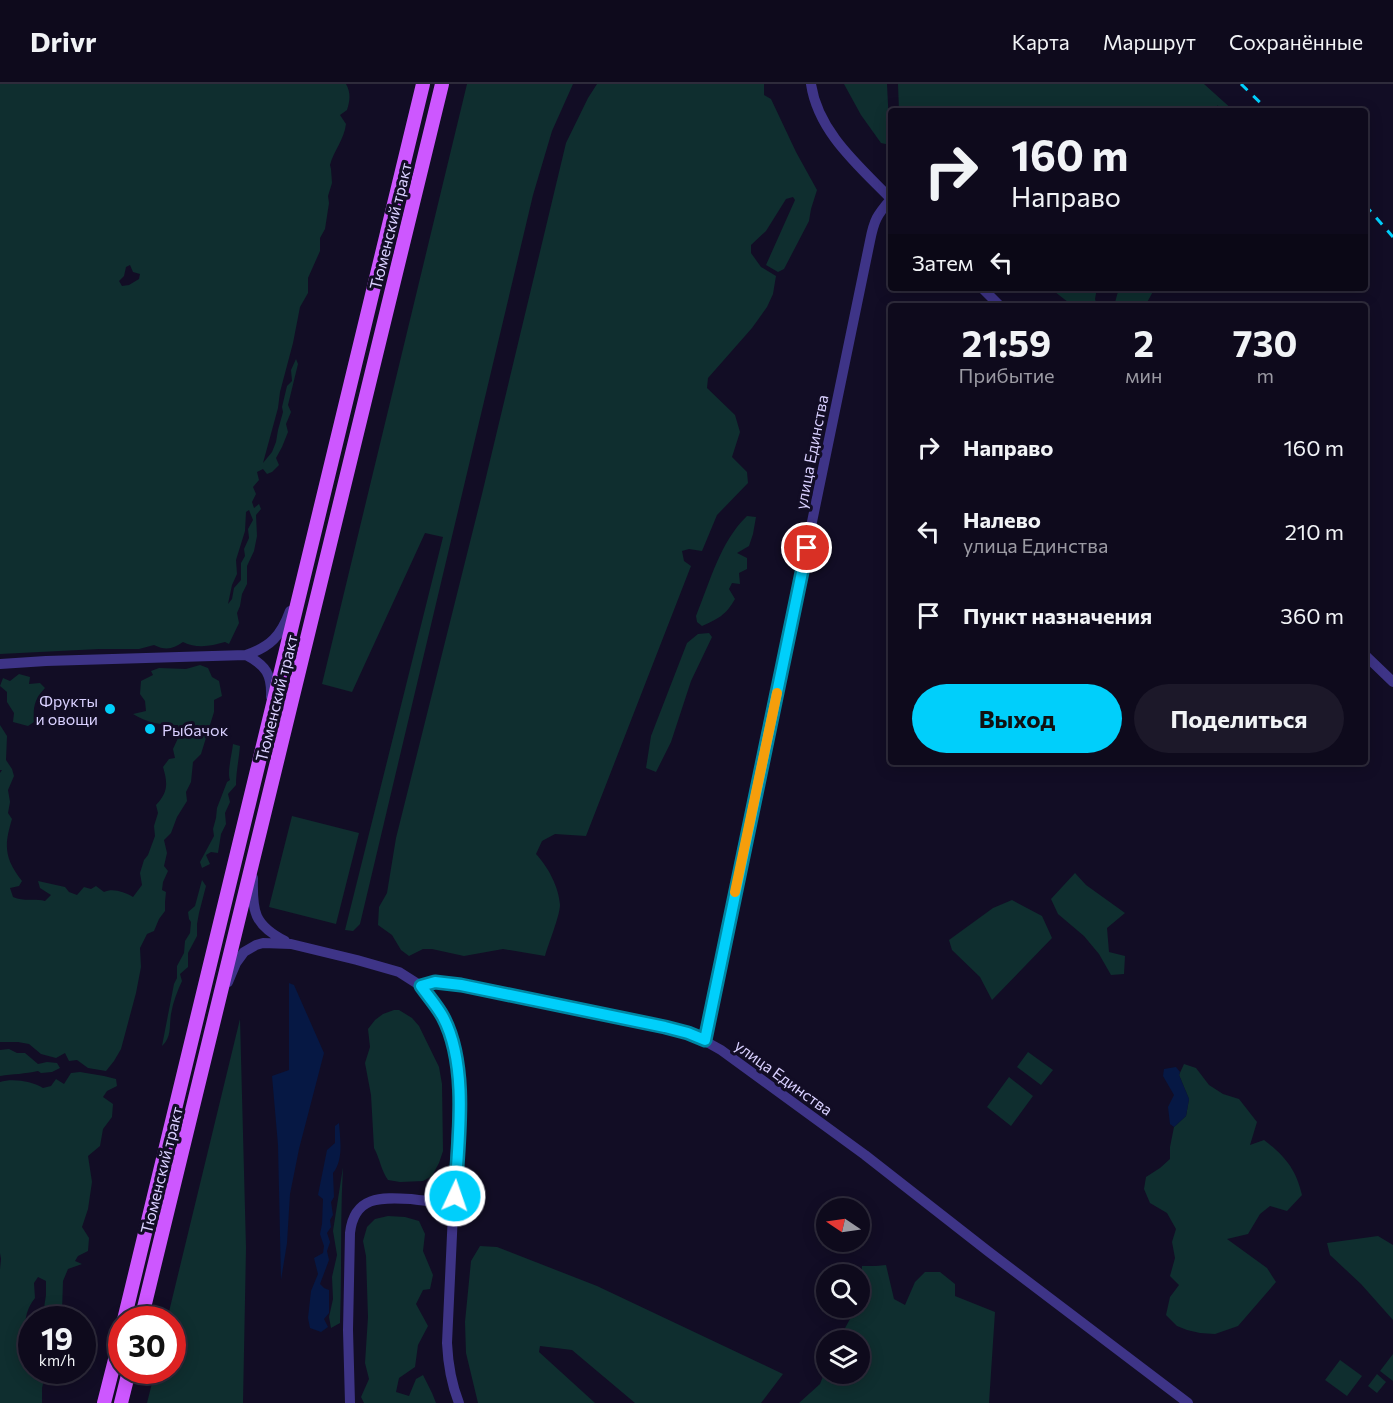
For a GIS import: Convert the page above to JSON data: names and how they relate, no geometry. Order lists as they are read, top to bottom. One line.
{"streets":{"main road":["Тюменский тракт"],"street":["улица Единства"]},"places":["Фрукты и овощи","Рыбачок"],"north":"left","page":{"header":"Drivr","nav":["Карта","Маршрут","Сохранённые"],"turn":["160 m","Направо"],"then":"Затем","eta":["21:59","Прибытие","2","мин","730","m"],"list":[{"name":"Направо","value":"160 m"},{"name":"Налево","note":"улица Единства","value":"210 m"},{"name":"Пункт назначения","value":"360 m"}],"buttons":["Выход","Поделиться"],"speed":"19 km/h","limit":"30"}}
